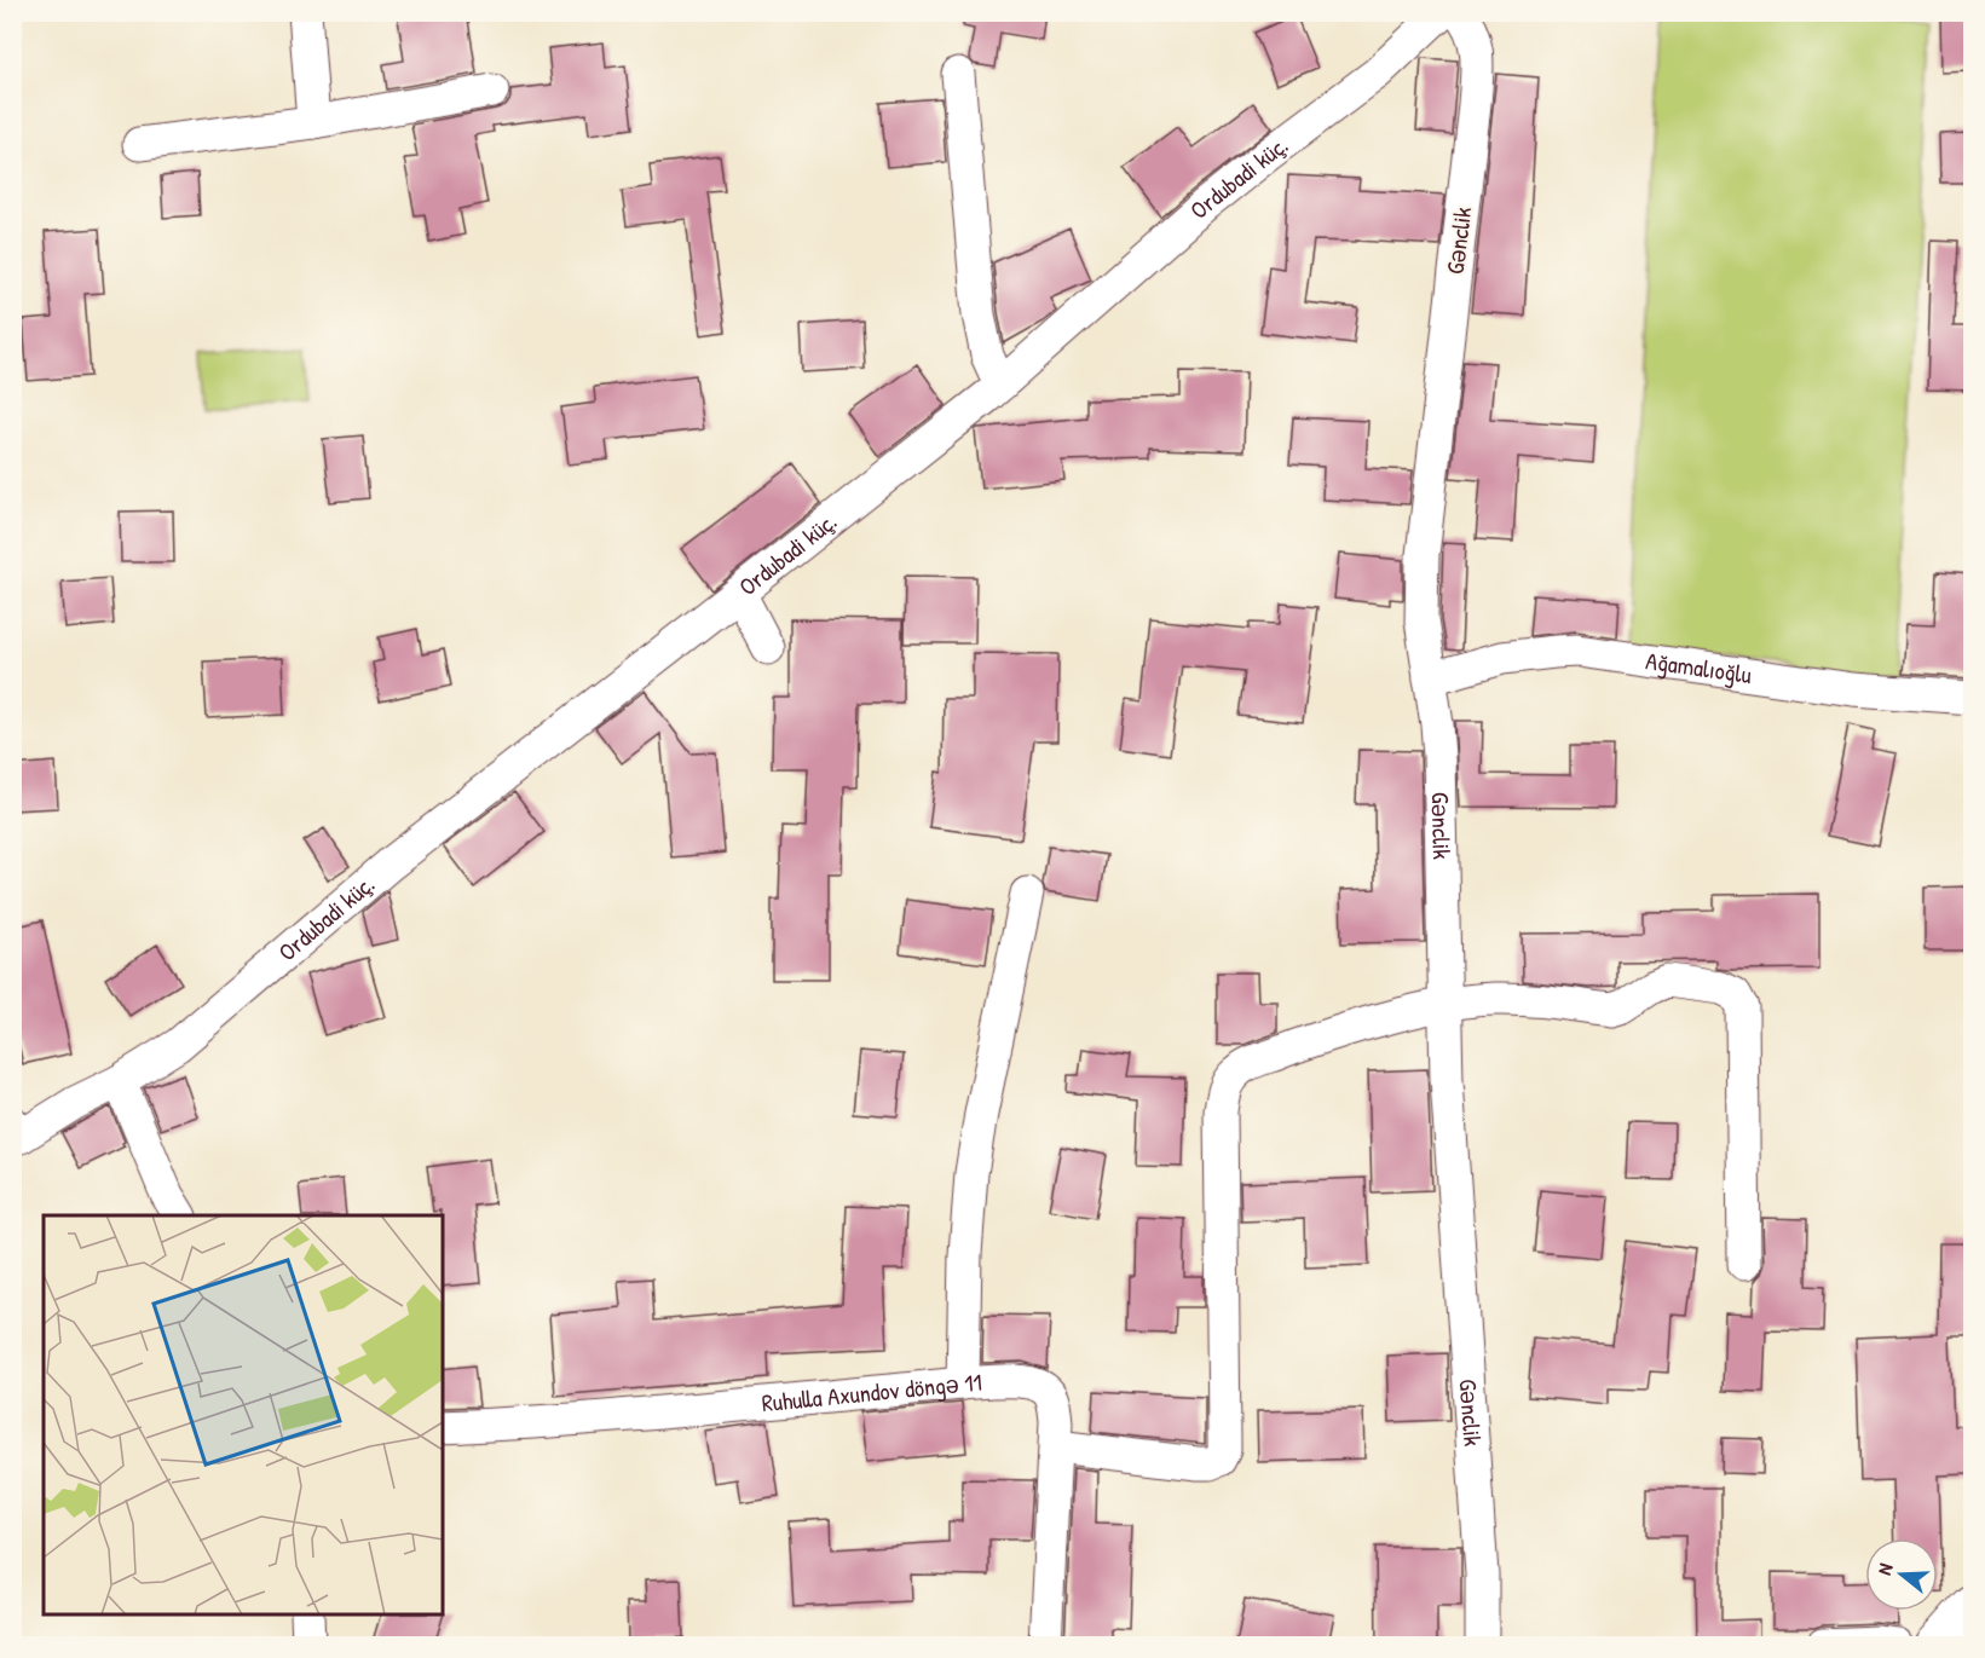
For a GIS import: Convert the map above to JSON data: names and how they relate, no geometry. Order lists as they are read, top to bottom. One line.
{"streets":{"street":["Ordubadi küç.","Gənclik","Ağamalıoğlu","Ruhulla Axundov döngə 11"]},"crossings":[["Gənclik","Ağamalıoğlu"]],"north":"left"}
